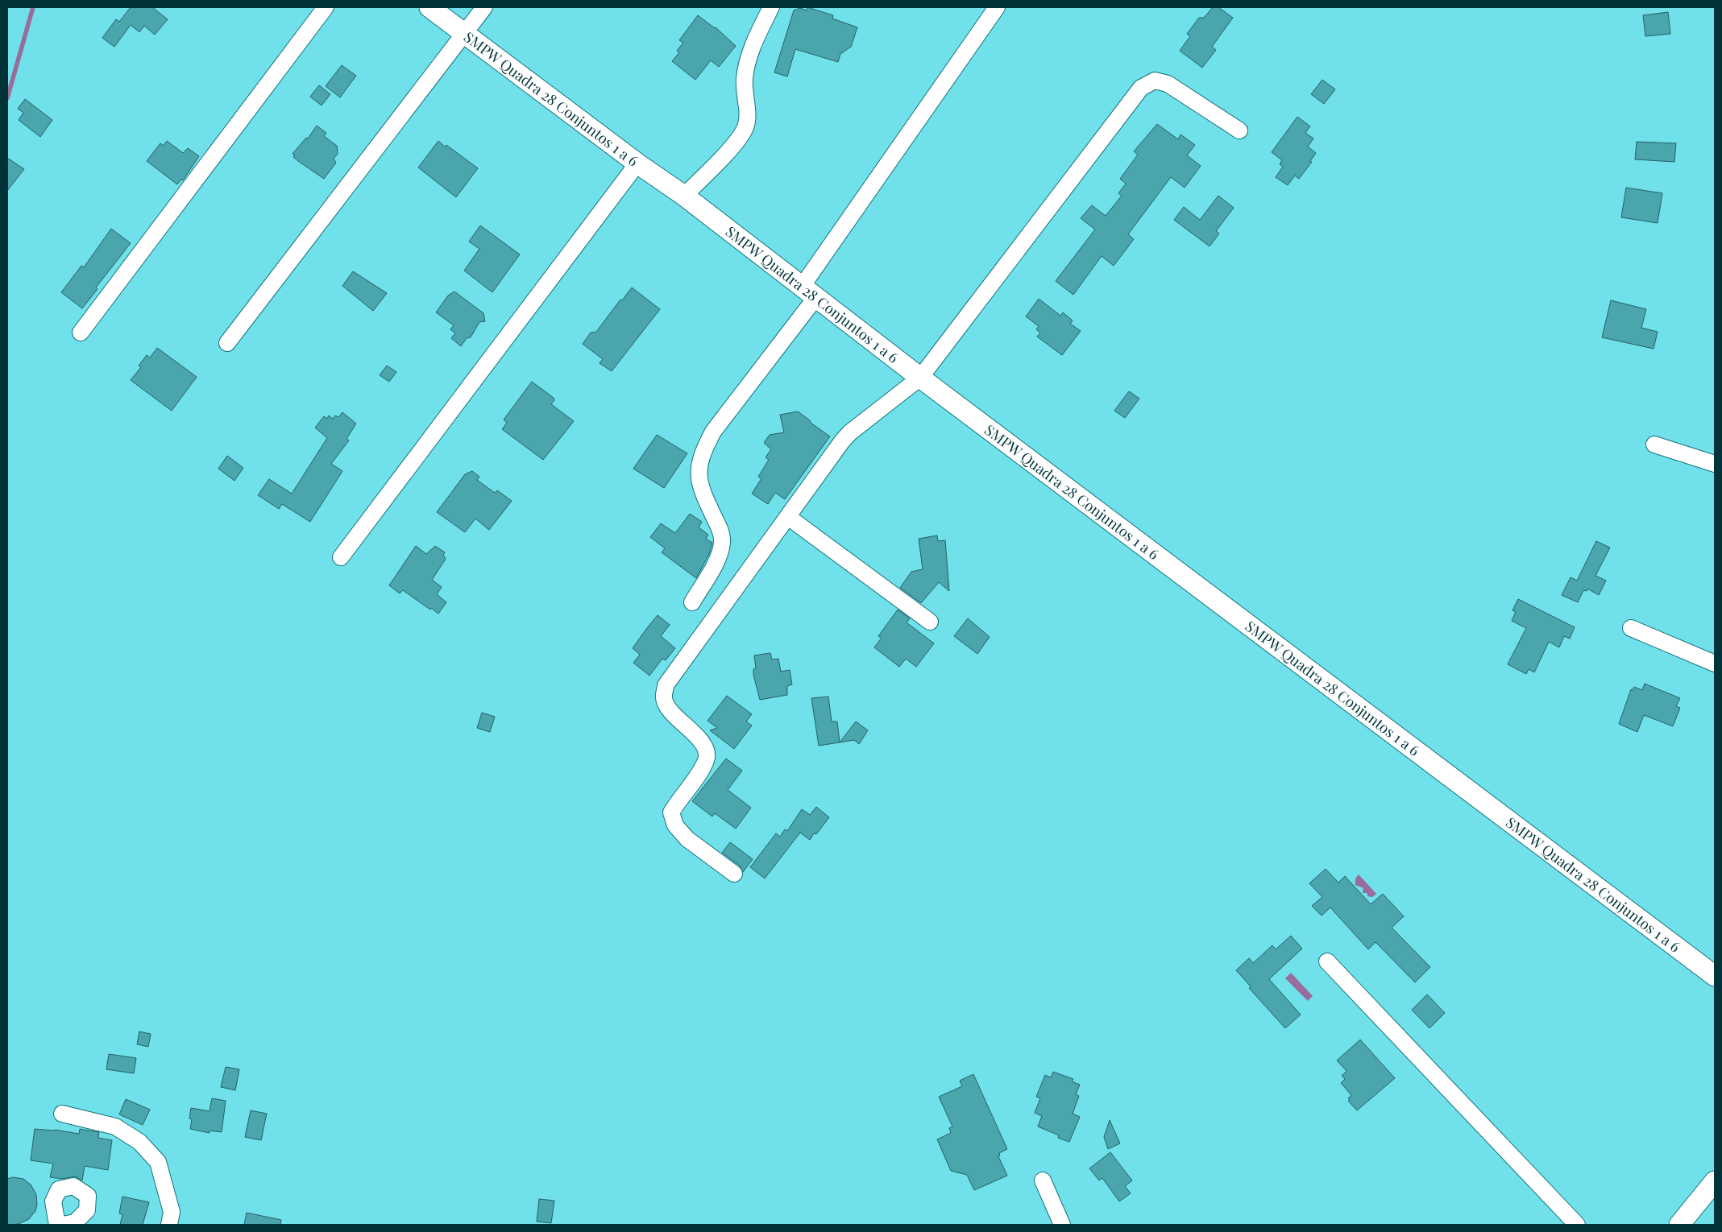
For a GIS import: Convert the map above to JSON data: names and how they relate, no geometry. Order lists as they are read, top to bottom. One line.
{"streets":{"street":["SMPW Quadra 28 Conjuntos 1 a 6"]}}
